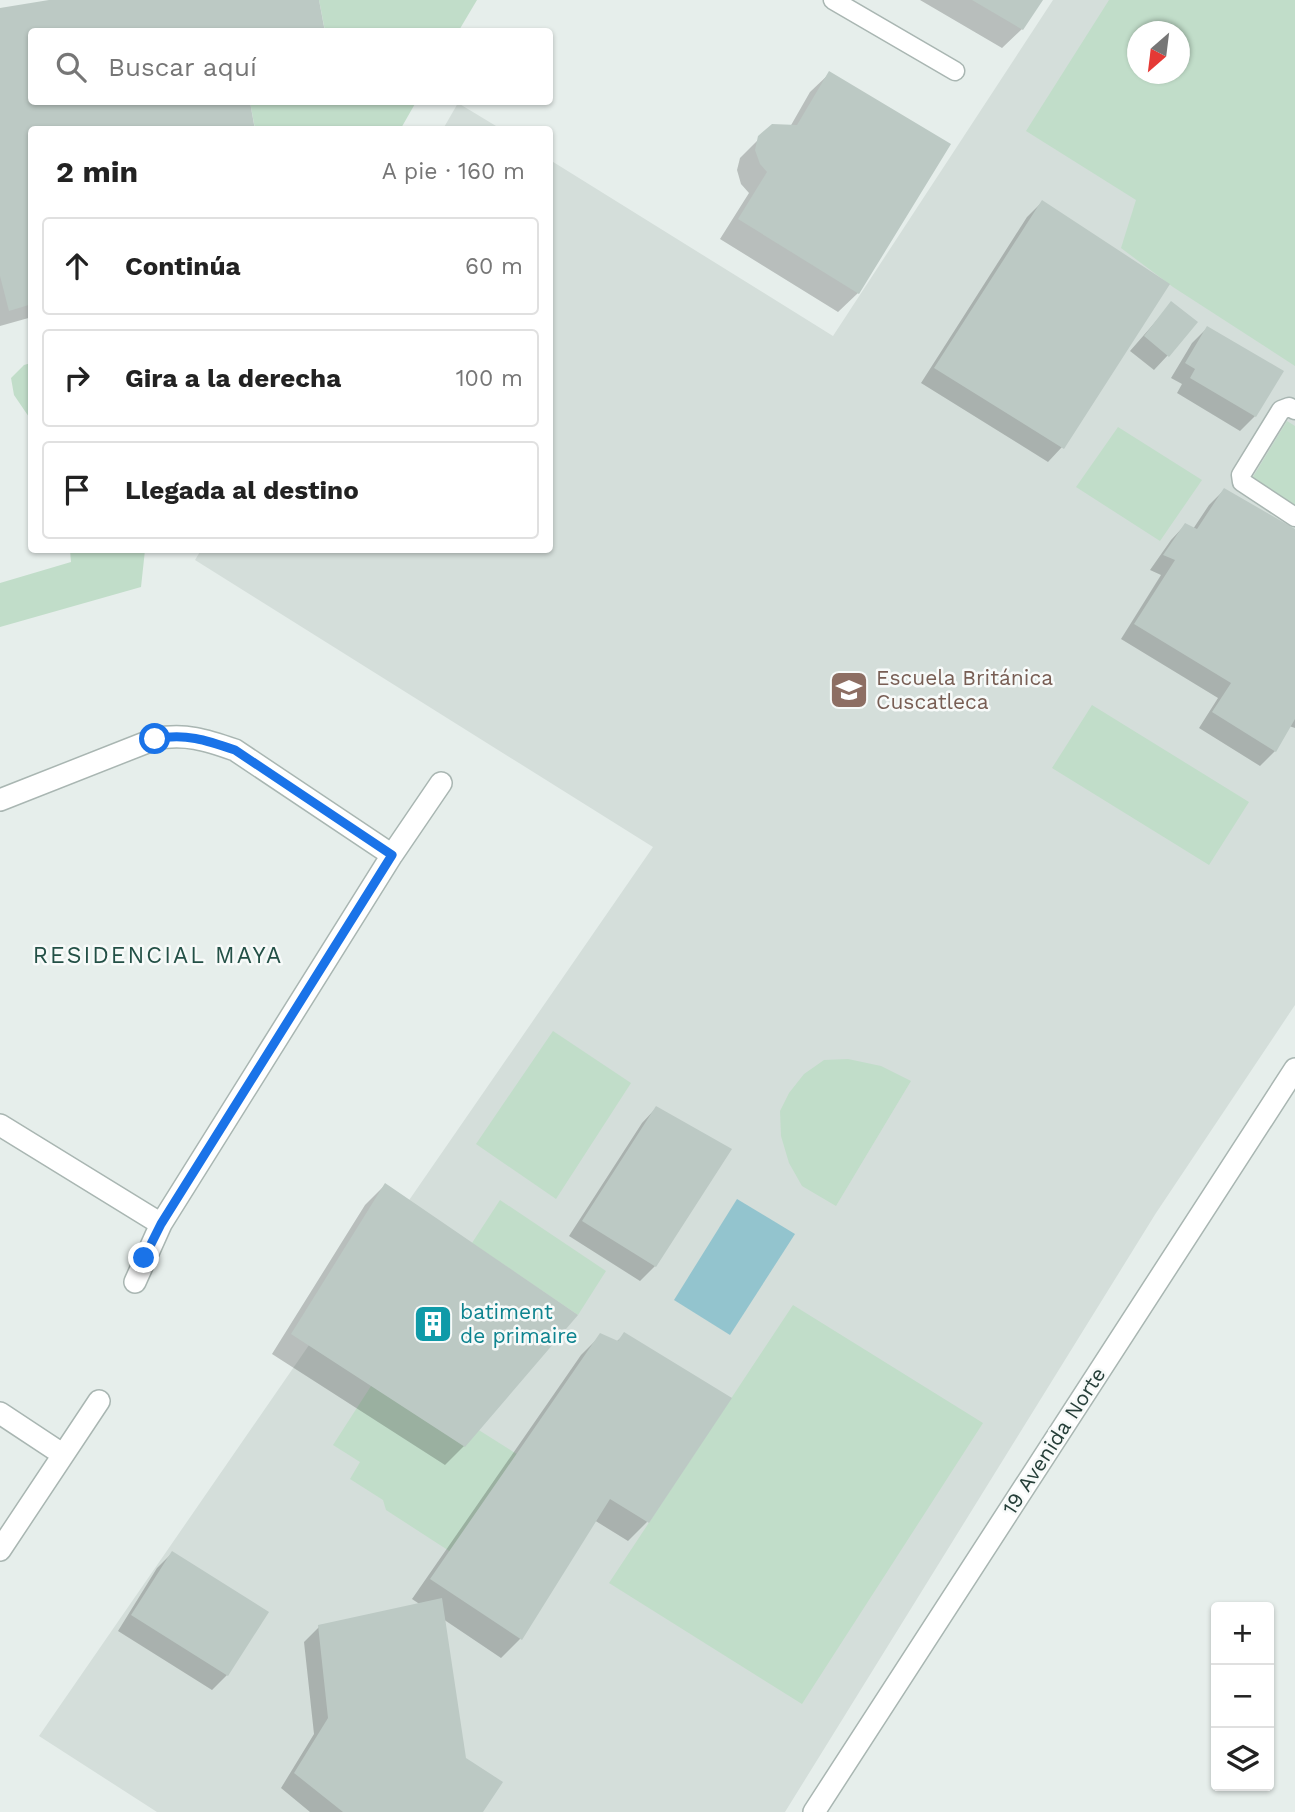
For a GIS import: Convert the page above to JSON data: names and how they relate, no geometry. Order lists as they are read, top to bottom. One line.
{"streets":{"street":["19 Avenida Norte"]},"districts":["RESIDENCIAL MAYA"],"places":{"school or university":["Escuela Británica Cuscatleca"],"building":["batiment de primaire"]},"north":"bottom left","page":{"search":"Buscar aquí","heading":["2 min","A pie · 160 m"],"list":[["Continúa","60 m"],["Gira a la derecha","100 m"],"Llegada al destino"],"map_buttons":["+","−"]}}
